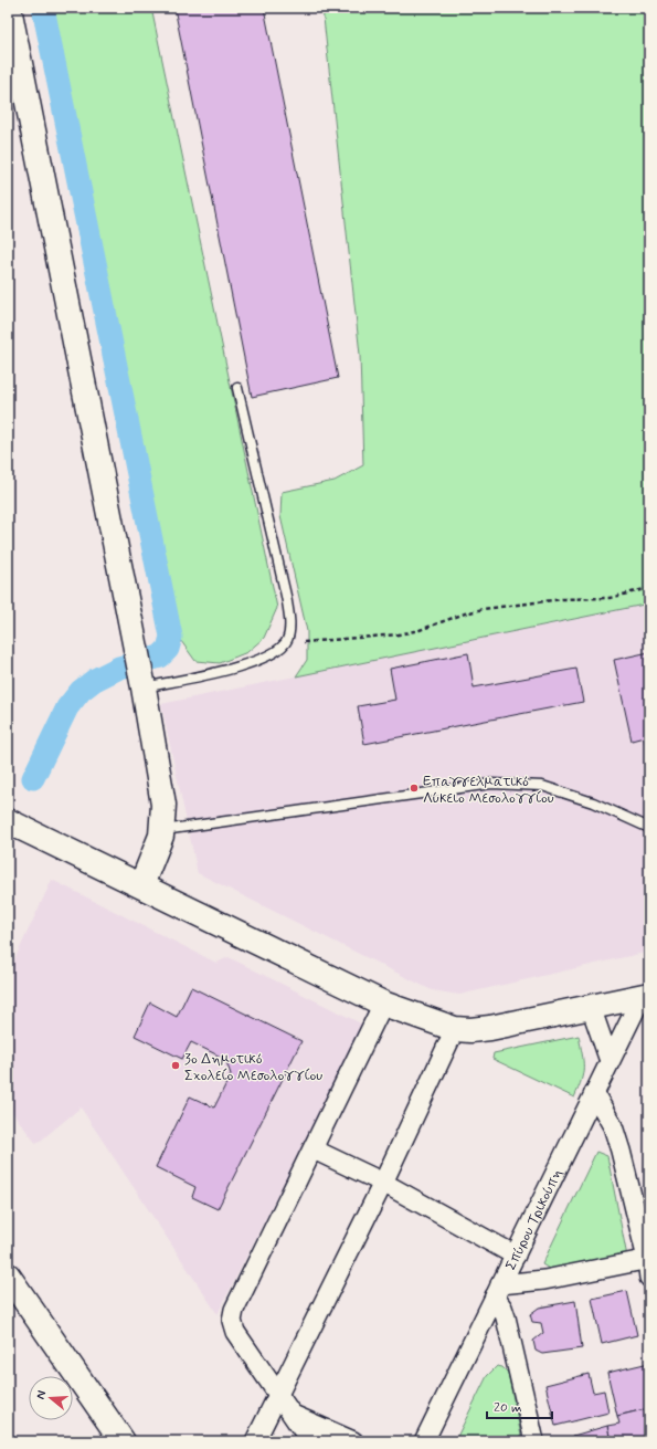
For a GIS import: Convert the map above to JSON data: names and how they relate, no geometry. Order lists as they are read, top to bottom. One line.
{"streets":{"street":["Σπύρου Τρικούπη"]},"places":["Επαγγελματικό Λύκειο Μεσολογγίου","3ο Δημοτικό Σχολείο Μεσολογγίου"],"scale_bar":"20 m","north":"left"}
